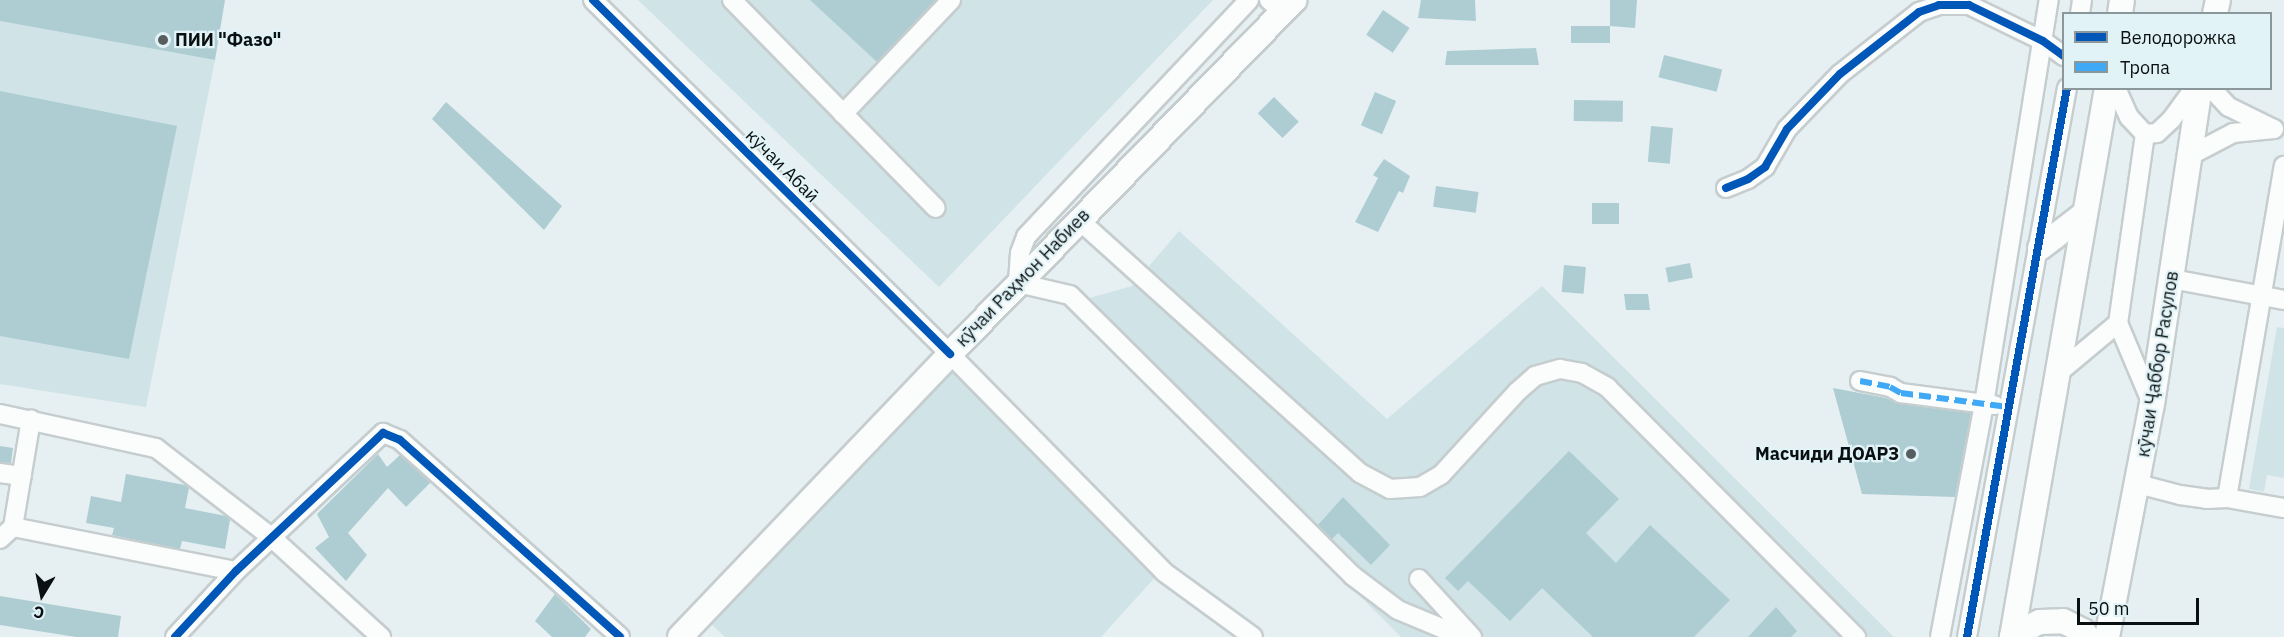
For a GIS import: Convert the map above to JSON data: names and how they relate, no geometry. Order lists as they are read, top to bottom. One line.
{"streets":{"main road":["кӯчаи Раҳмон Набиев","кӯчаи Ҷаббор Расулов"],"street":["кӯчаи Абаӣ"]},"crossings":[["кӯчаи Абаӣ","кӯчаи Раҳмон Набиев"]],"places":["ПИИ \"Фазо\"","Масчиди ДОАРЗ"],"legend":["Велодорожка","Тропа"],"scale_bar":"50 m","north":"bottom"}
